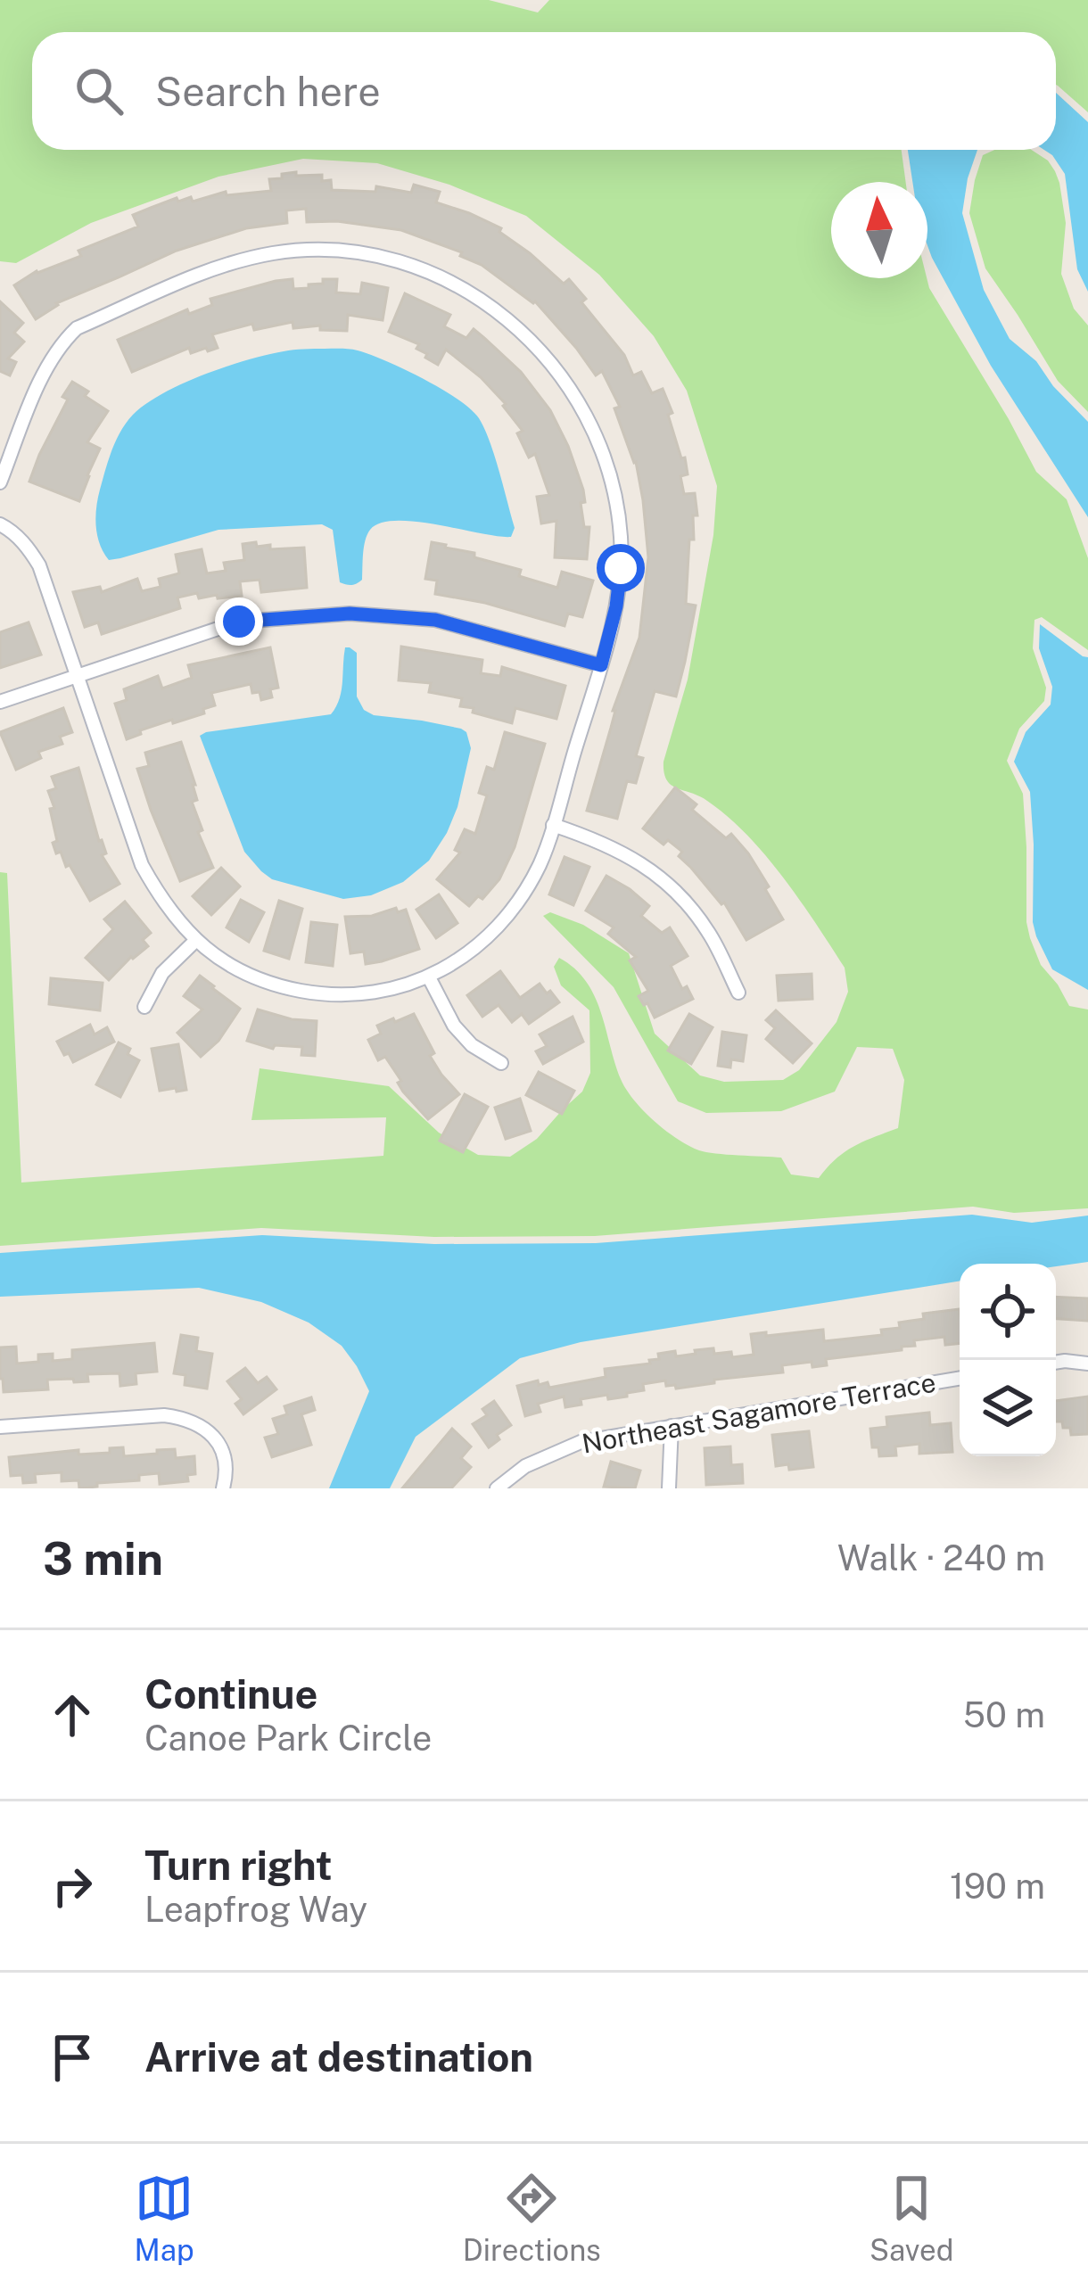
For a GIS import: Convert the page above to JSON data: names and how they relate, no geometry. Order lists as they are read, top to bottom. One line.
{"streets":{"street":["Northeast Sagamore Terrace"]},"north":"top","page":{"search":"Search here","heading":["3 min","Walk · 240 m"],"list":[["Continue","Canoe Park Circle","50 m"],["Turn right","Leapfrog Way","190 m"],"Arrive at destination"],"nav":["Map","Directions","Saved"]}}
